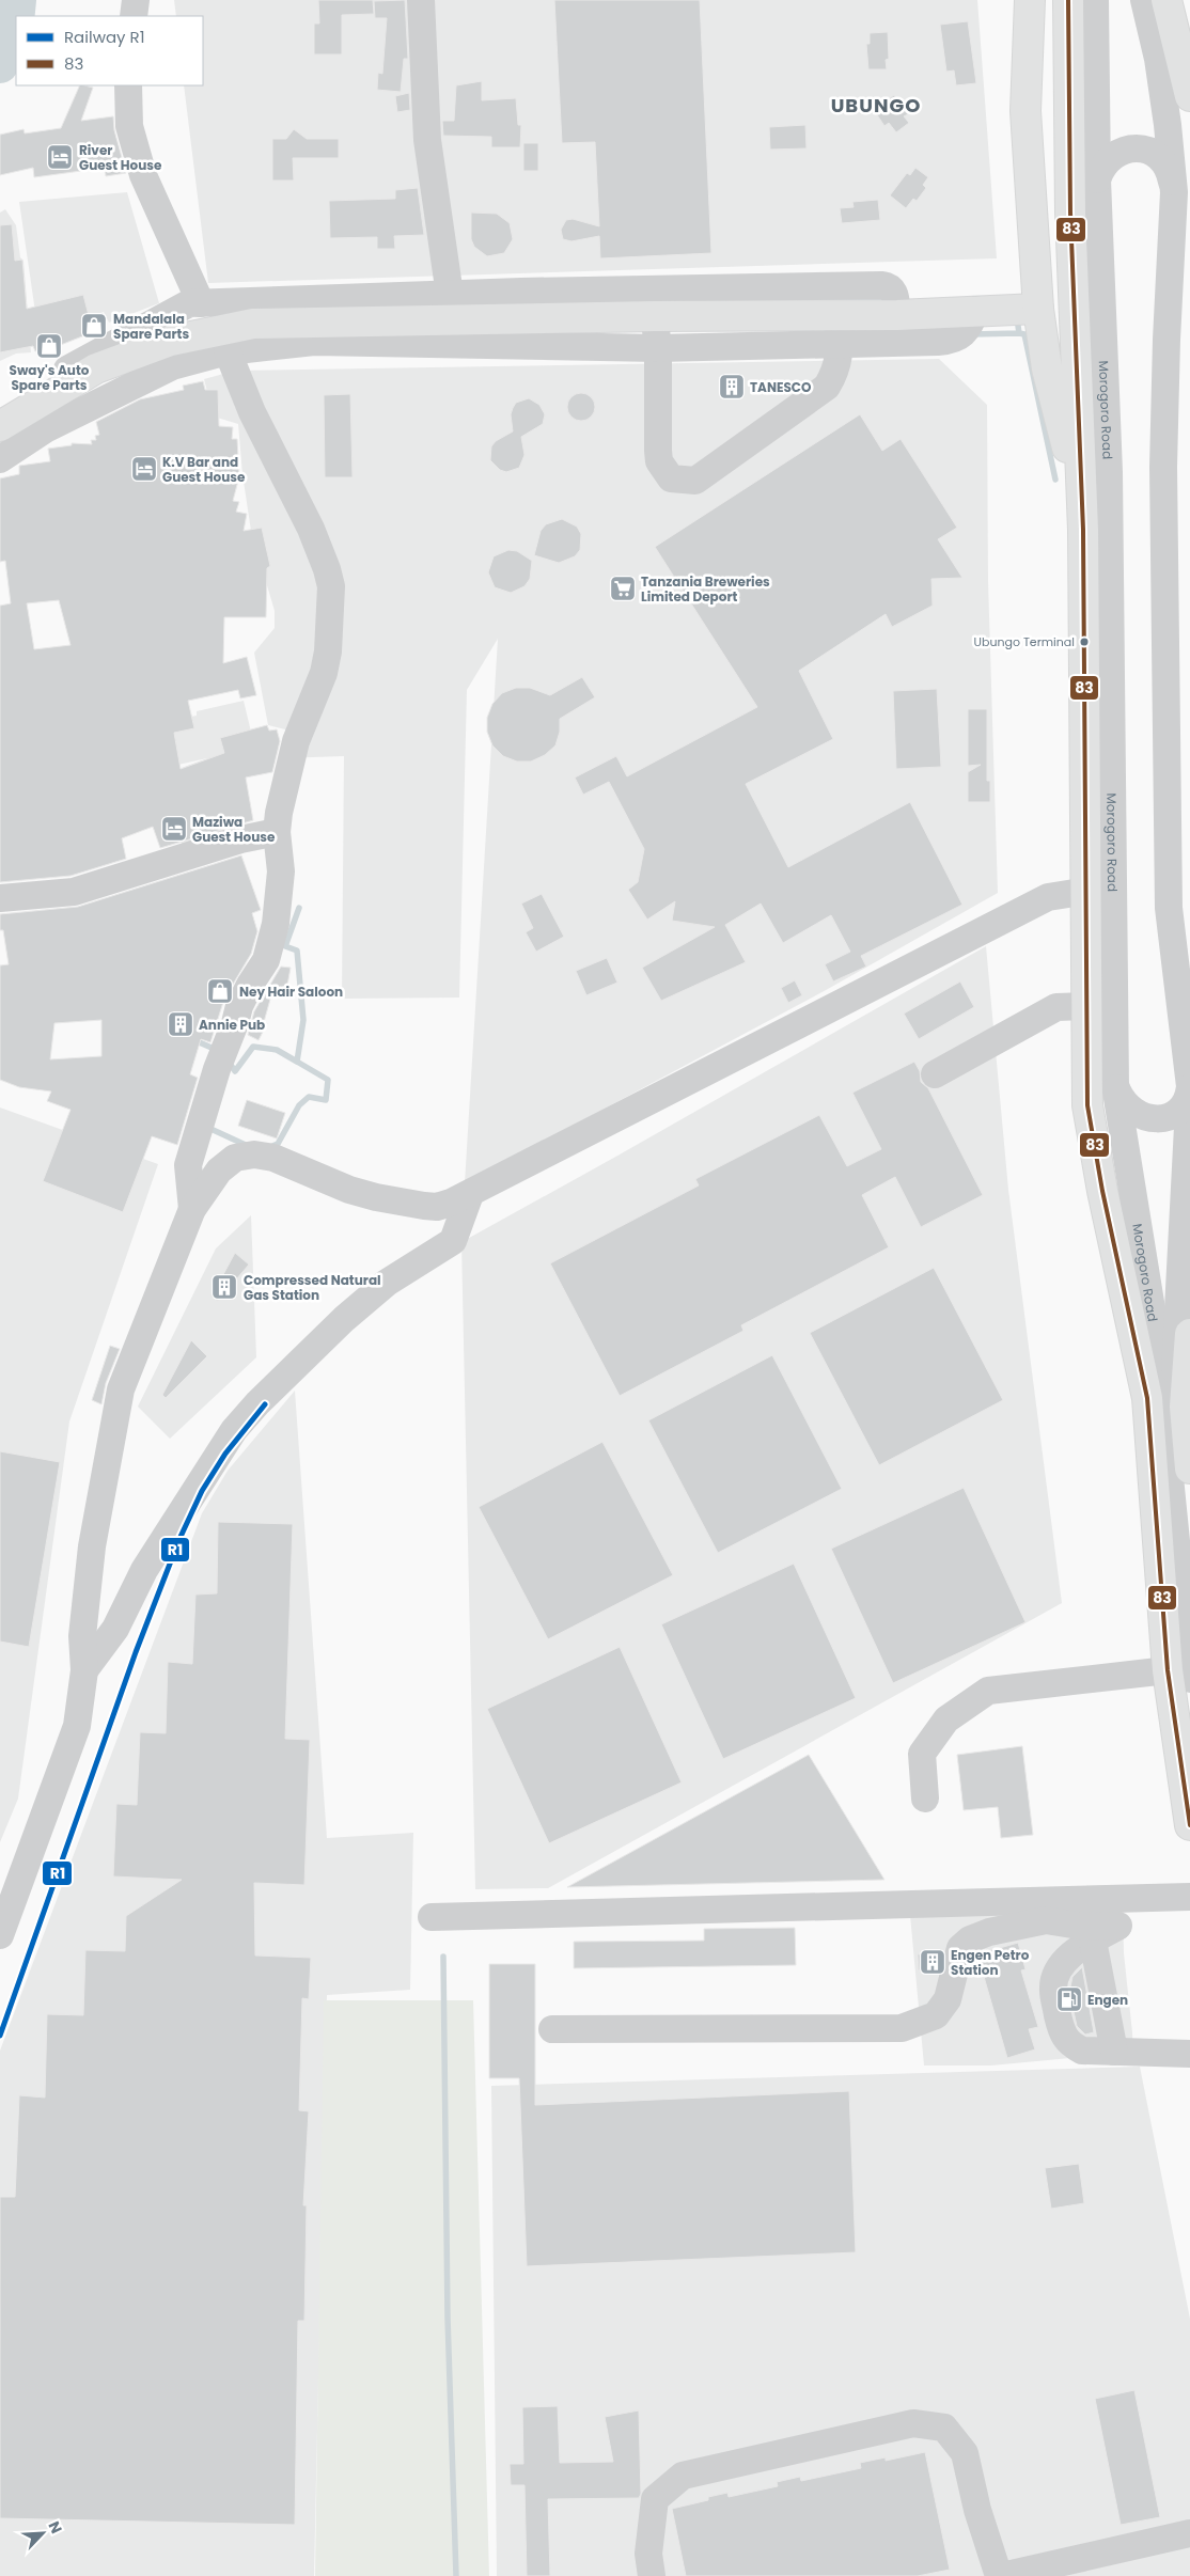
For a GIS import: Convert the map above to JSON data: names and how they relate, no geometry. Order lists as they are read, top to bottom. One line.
{"streets":{"main road":["Morogoro Road"]},"districts":["UBUNGO"],"places":{"hotel":["River Guest House","K.V Bar and Guest House","Maziwa Guest House"],"shop":["Mandalala Spare Parts","Sway's Auto Spare Parts","Ney Hair Saloon"],"building":["TANESCO","Annie Pub","Compressed Natural Gas Station","Engen Petro Station"],"supermarket":["Tanzania Breweries Limited Deport"],"other":["Ubungo Terminal"],"fuel station":["Engen"]},"lines":["transit line 83","rail line R1"],"legend":["Railway R1","83"],"north":"top right"}
